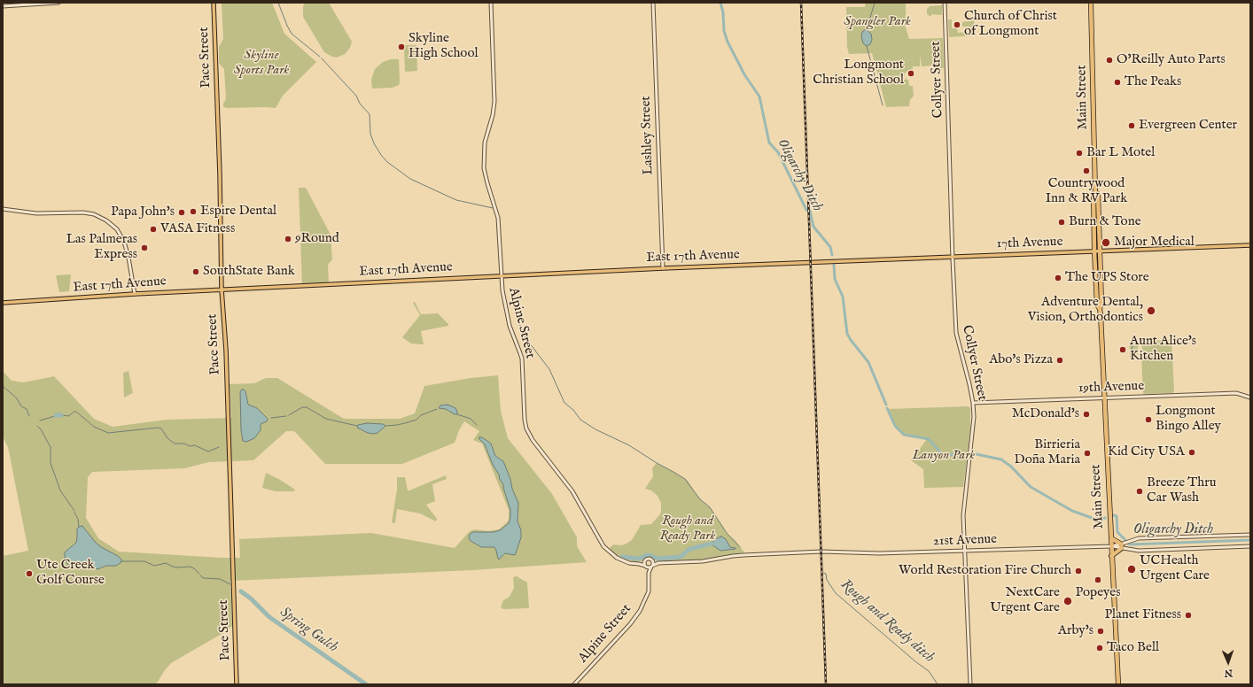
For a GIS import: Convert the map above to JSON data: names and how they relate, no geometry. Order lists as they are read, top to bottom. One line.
{"streets":{"highway":["Main Street"],"main road":["Pace Street","17th Avenue","East 17th Avenue"],"street":["Collyer Street","Lashley Street","Alpine Street","19th Avenue","21st Avenue"]},"crossings":[["Pace Street","East 17th Avenue"],["Collyer Street","17th Avenue"],["Collyer Street","19th Avenue"],["Collyer Street","21st Avenue"],["Main Street","17th Avenue"],["Main Street","19th Avenue"],["Main Street","21st Avenue"],["Lashley Street","East 17th Avenue"],["17th Avenue","East 17th Avenue"],["East 17th Avenue","Alpine Street"]],"water":["Oligarchy Ditch","Rough and Ready ditch","Spring Gulch"],"parks":["Spangler Park","Skyline Sports Park","Lanyon Park","Rough and Ready Park"],"places":["Church of Christ of Longmont","Skyline High School","O'Reilly Auto Parts","Longmont Christian School","The Peaks","Evergreen Center","Bar L Motel","Countrywood Inn & RV Park","Espire Dental","Papa John's","Burn & Tone","VASA Fitness","9Round","Major Medical","Las Palmeras Express","SouthState Bank","The UPS Store","Adventure Dental, Vision, Orthodontics","Aunt Alice's Kitchen","Abo's Pizza","McDonald's","Longmont Bingo Alley","Kid City USA","Birrieria Doña Maria","Breeze Thru Car Wash","UCHealth Urgent Care","World Restoration Fire Church","Ute Creek Golf Course","Popeyes","NextCare Urgent Care","Planet Fitness","Arby's","Taco Bell"],"north":"bottom"}
